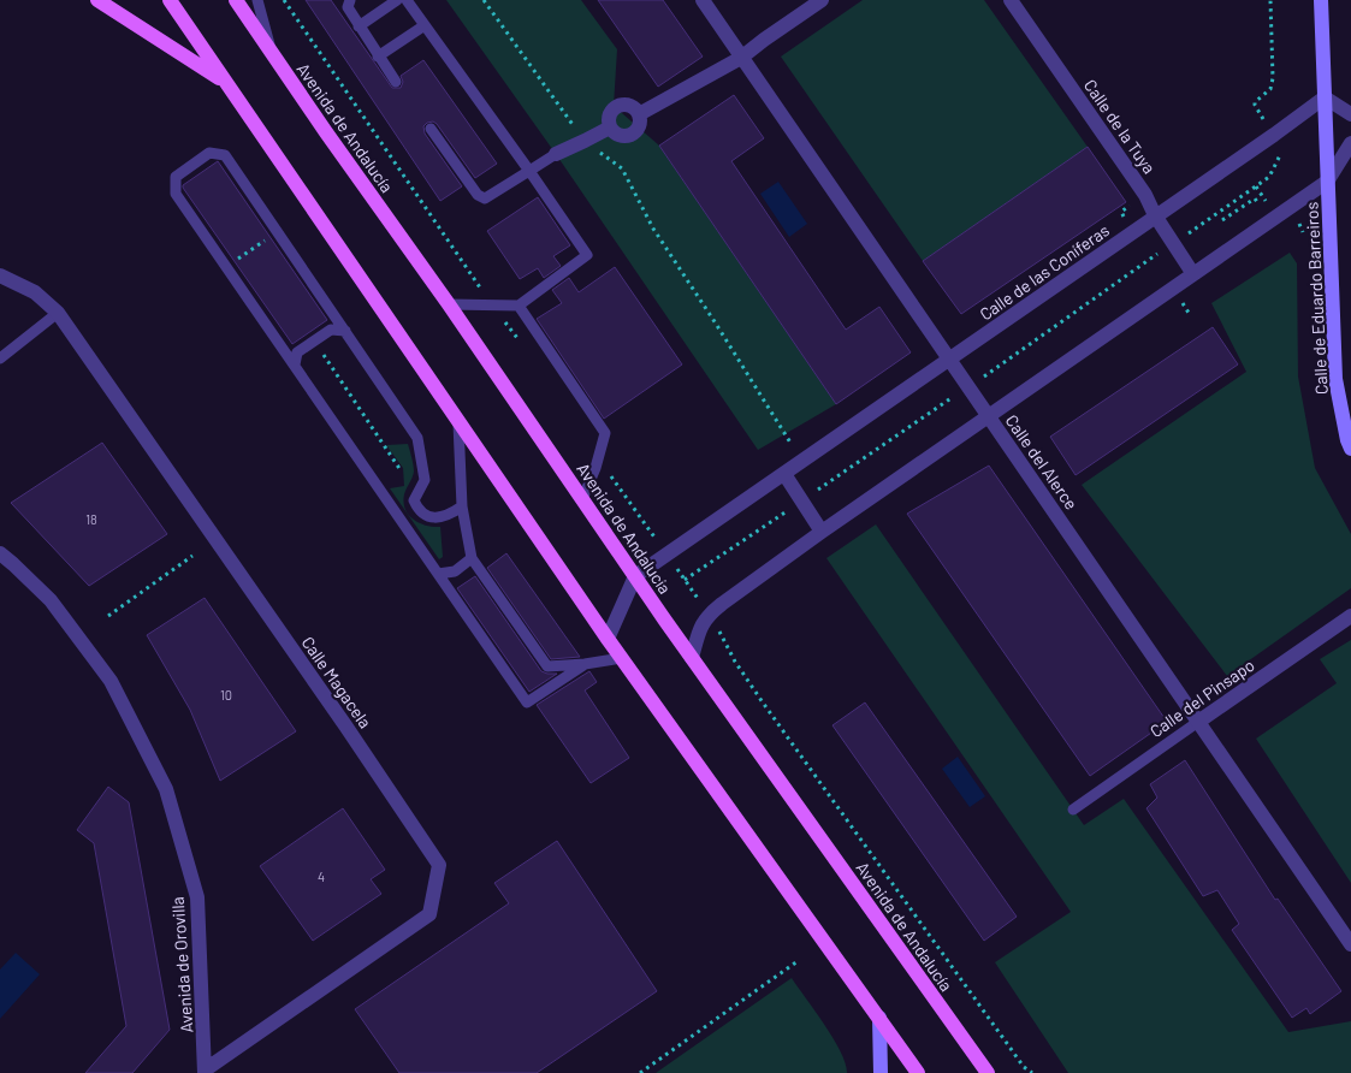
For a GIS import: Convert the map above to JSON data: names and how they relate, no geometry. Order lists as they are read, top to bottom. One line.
{"streets":{"main road":["Avenida de Andalucía"],"street":["Calle de la Tuya","Calle de las Coníferas","Calle de Eduardo Barreiros","Calle del Alerce","Calle Magacela","Calle del Pinsapo","Avenida de Orovilla"]},"crossings":[["Calle de la Tuya","Calle de las Coníferas"],["Avenida de Andalucía","Calle de las Coníferas"],["Calle de las Coníferas","Calle de Eduardo Barreiros"],["Calle de las Coníferas","Calle del Alerce"],["Calle del Alerce","Calle del Pinsapo"],["Calle Magacela","Avenida de Orovilla"]],"house_numbers":["18","10","4"]}
